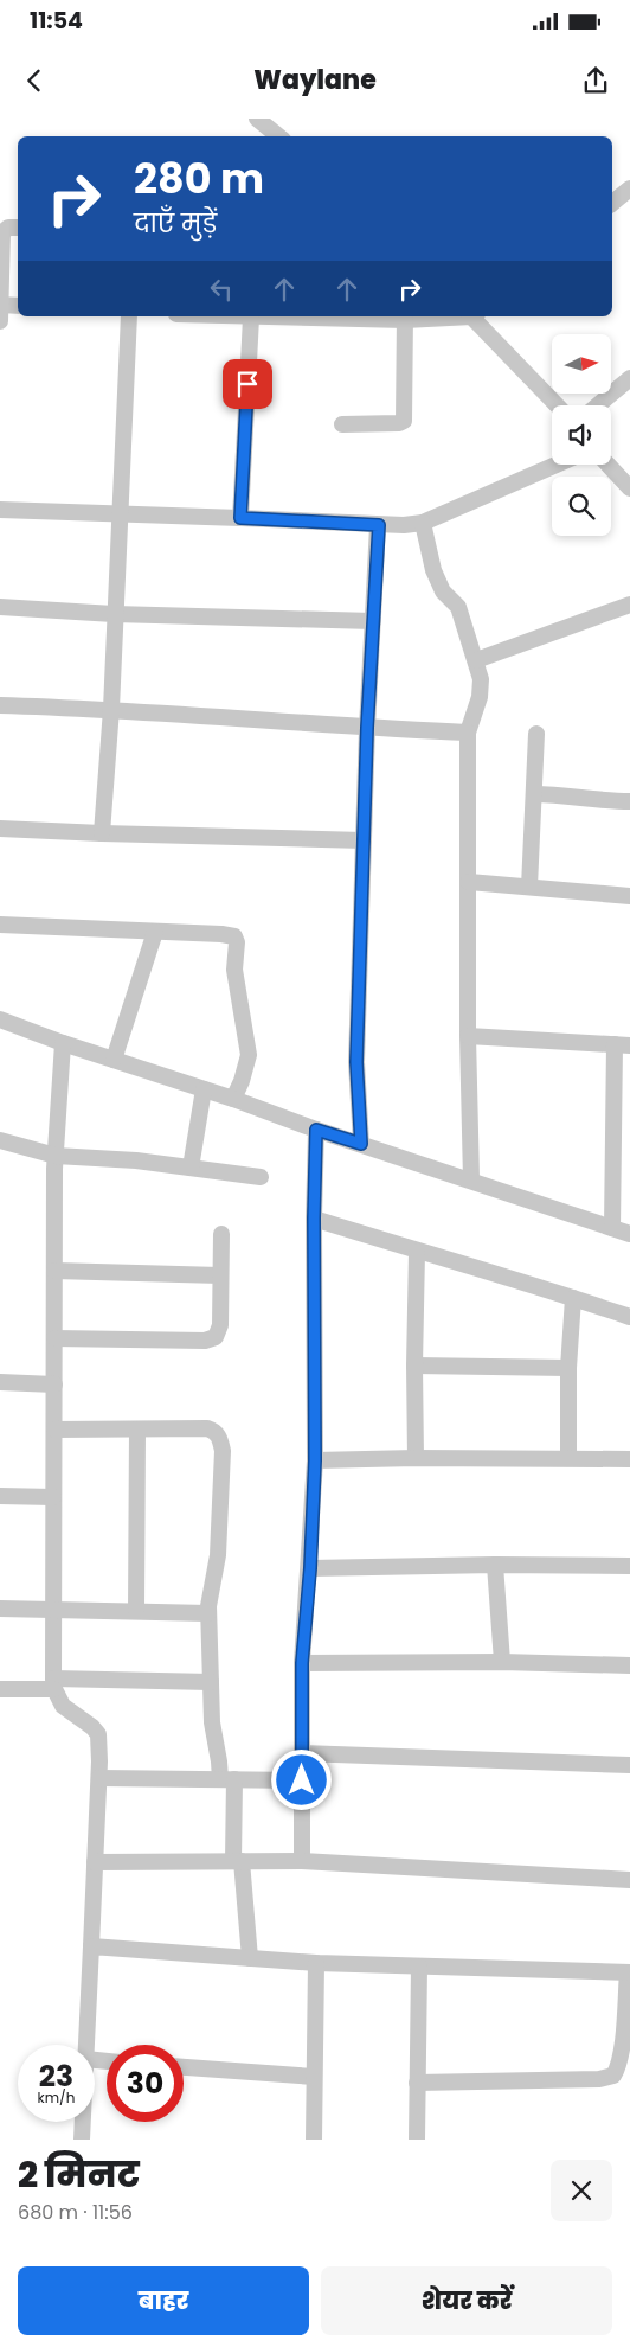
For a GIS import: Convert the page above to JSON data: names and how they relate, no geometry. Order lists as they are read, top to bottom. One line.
{"north":"right","page":{"status":"11:54","header":"Waylane","turn":["280 m","दाएँ मुड़ें"],"speed":"23 km/h","limit":"30","heading":["2 मिनट","680 m · 11:56"],"buttons":["बाहर","शेयर करें"]}}
